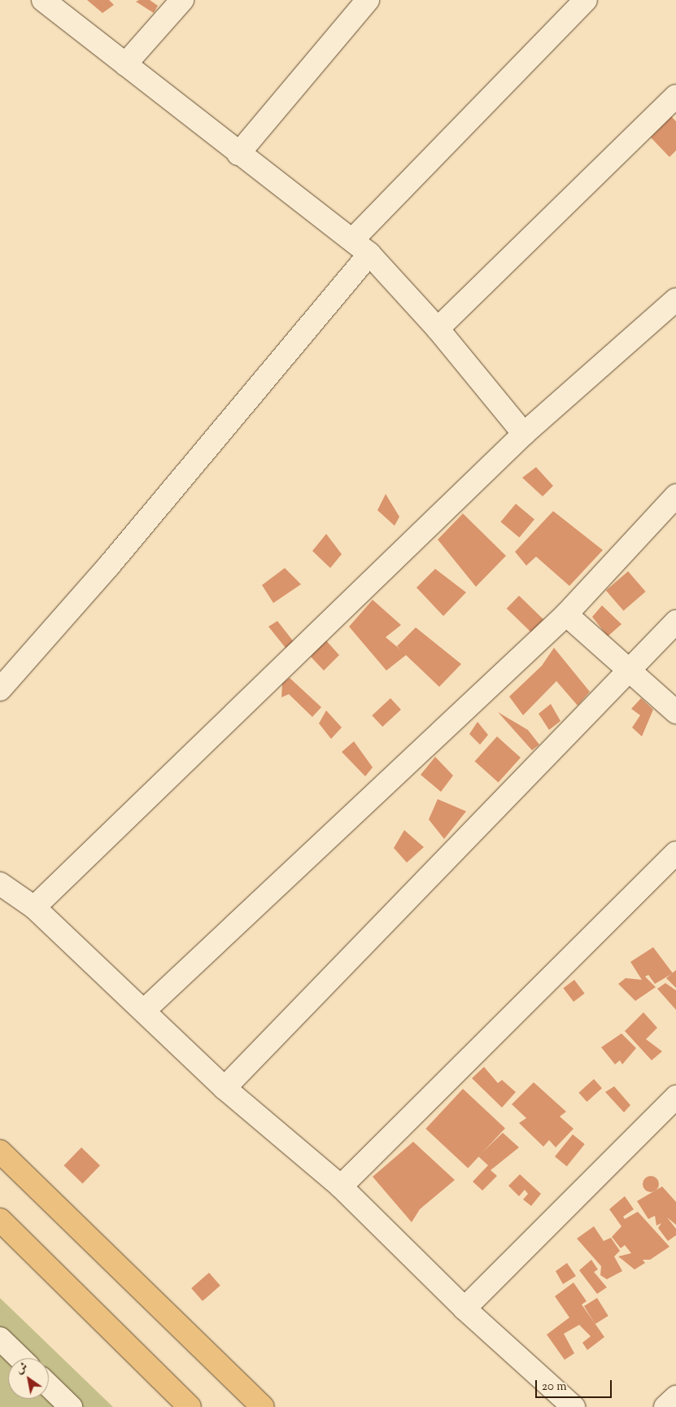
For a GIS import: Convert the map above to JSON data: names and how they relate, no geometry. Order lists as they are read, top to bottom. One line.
{"scale_bar":"20 m","north":"top left"}
